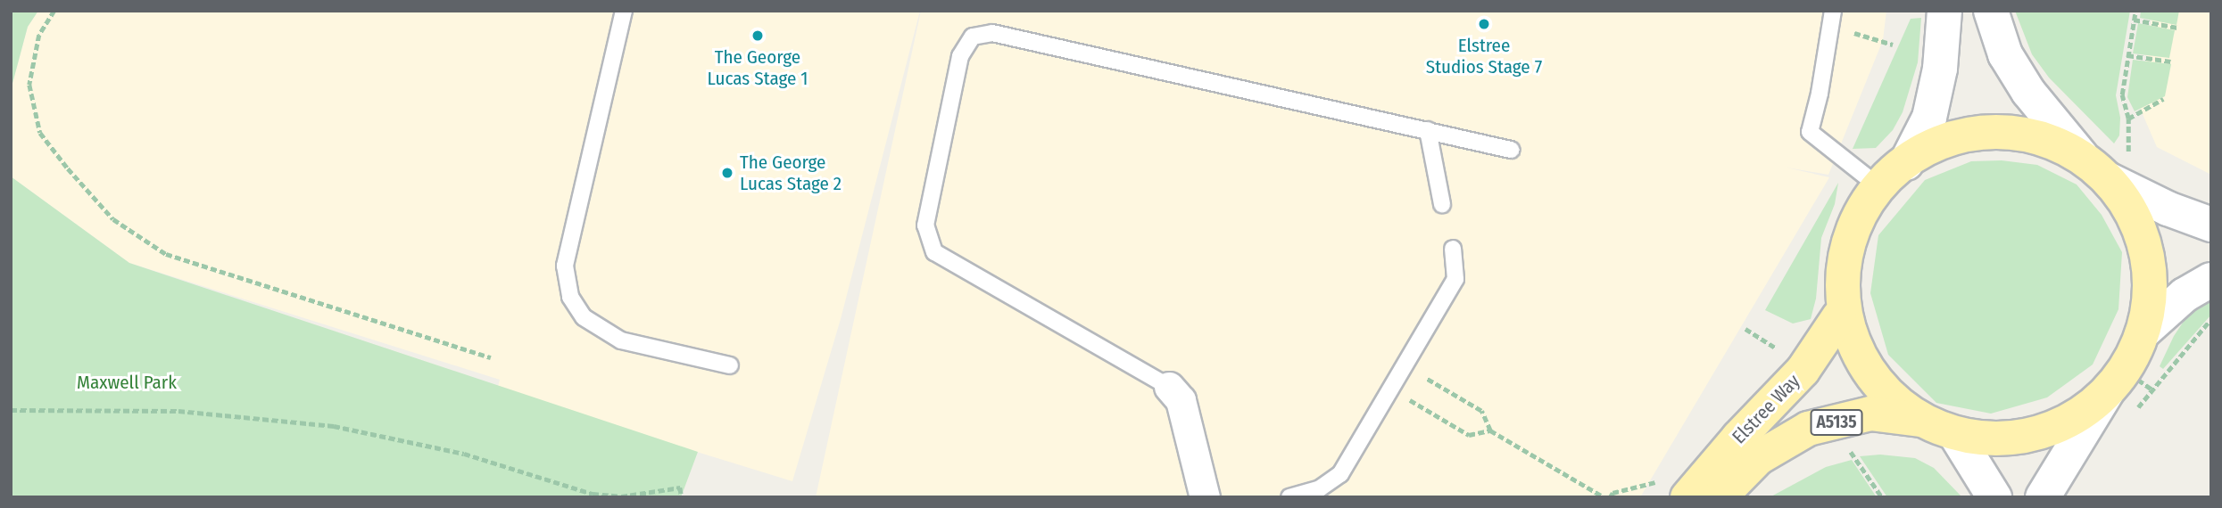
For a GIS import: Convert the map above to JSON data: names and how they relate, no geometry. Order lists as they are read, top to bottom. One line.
{"streets":{"main road":["Elstree Way","A5135"]},"parks":["Maxwell Park"],"places":["Elstree Studios Stage 7","The George Lucas Stage 1","The George Lucas Stage 2"]}
